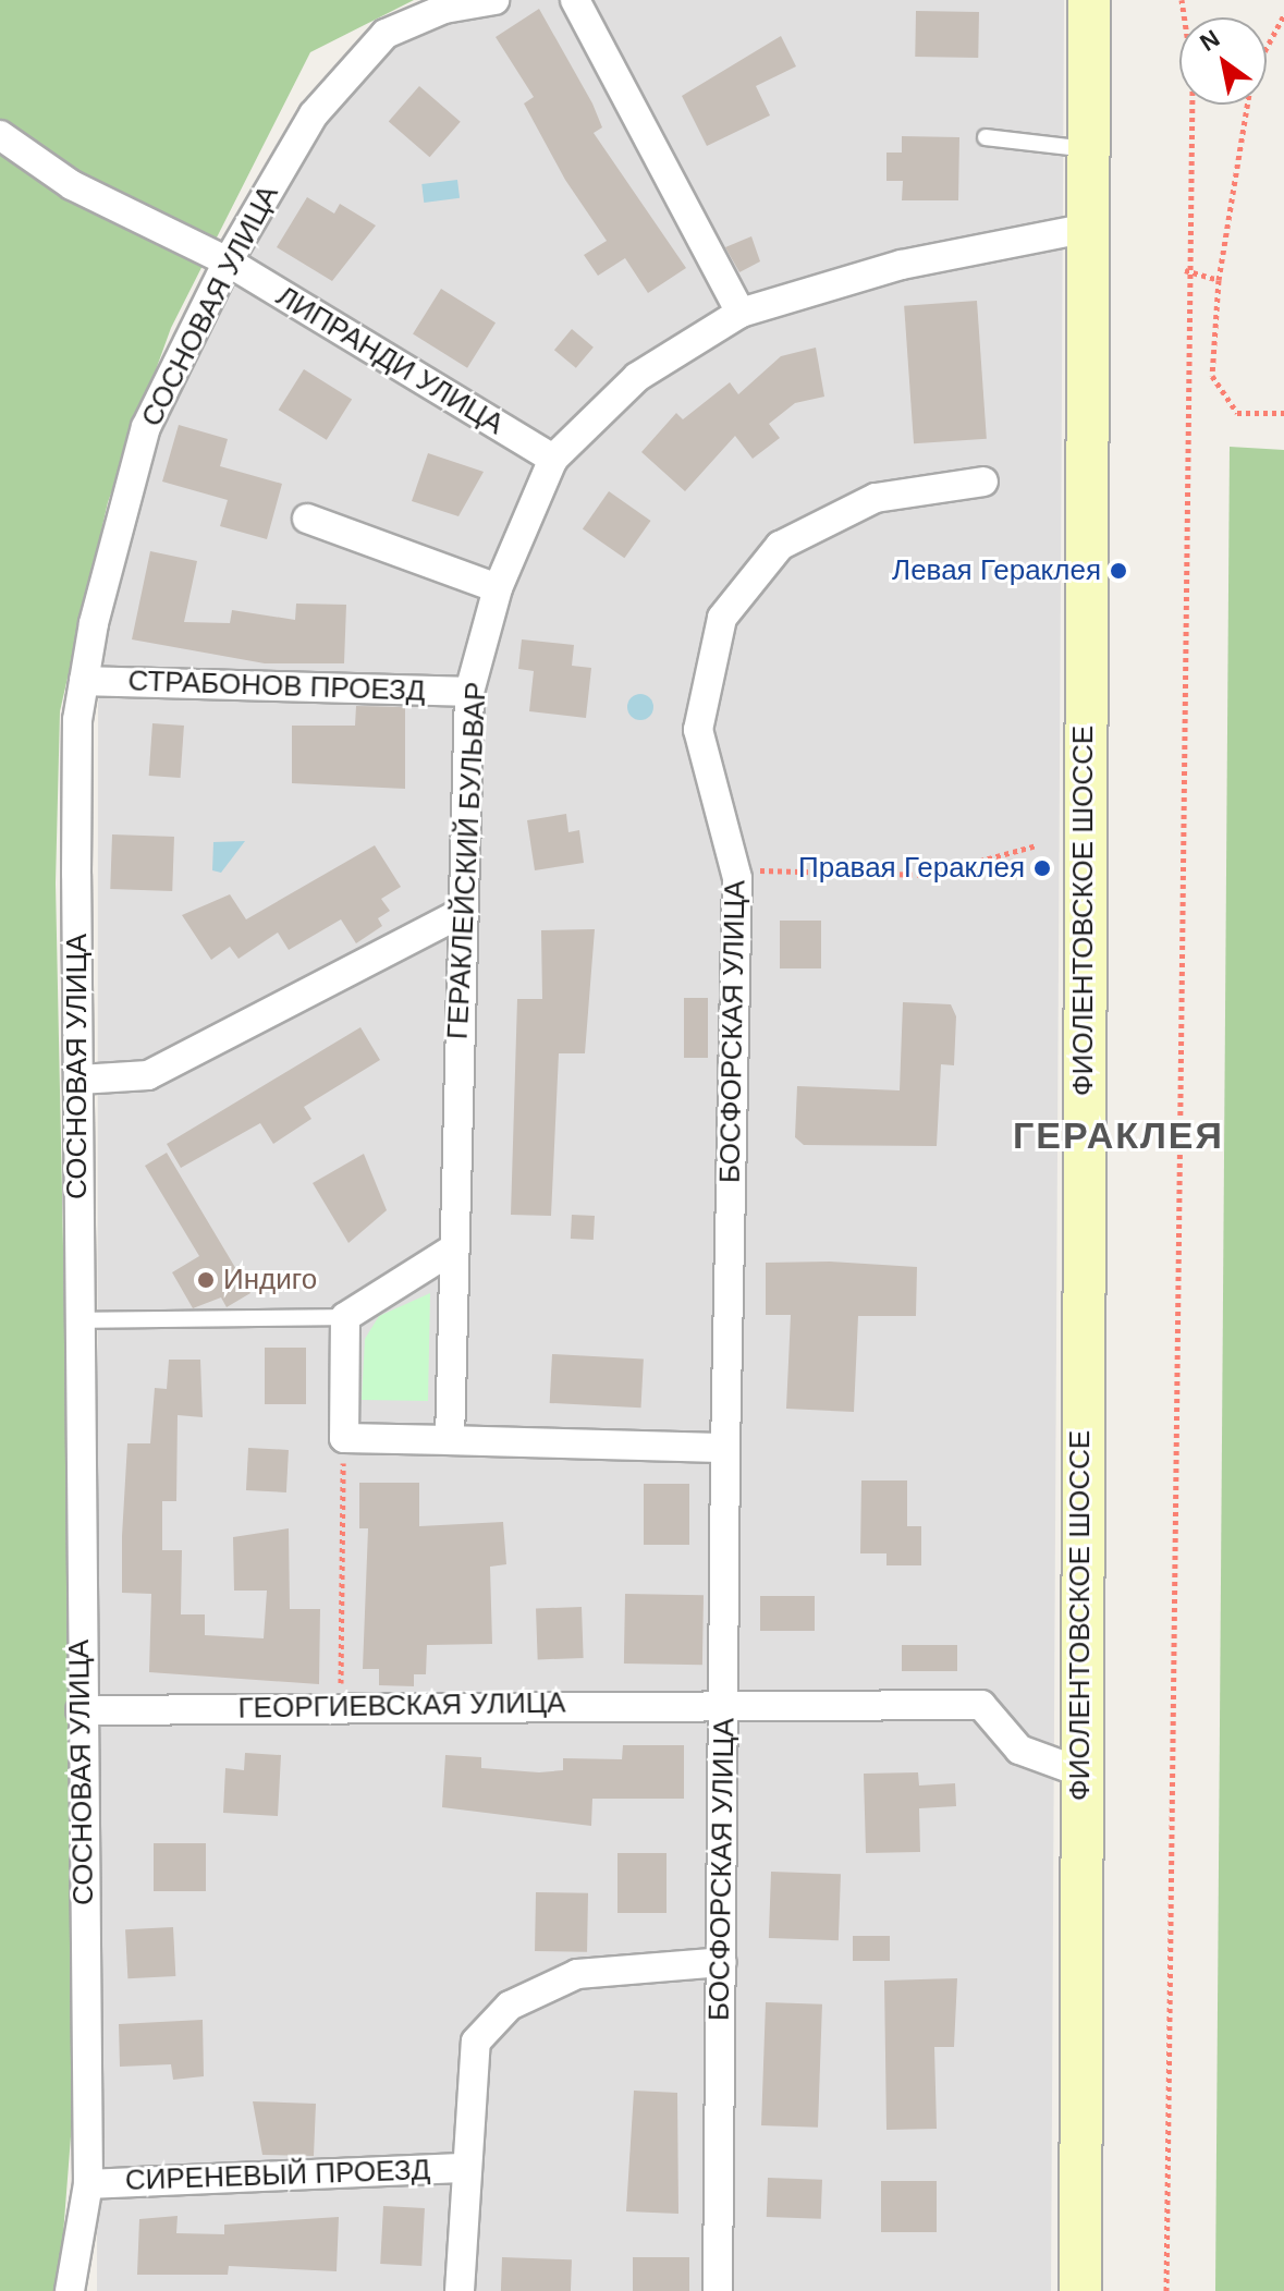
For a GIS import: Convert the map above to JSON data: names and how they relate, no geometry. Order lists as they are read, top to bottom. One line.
{"streets":{"main road":["ФИОЛЕНТОВСКОЕ ШОССЕ"],"street":["СОСНОВАЯ УЛИЦА","ЛИПРАНДИ УЛИЦА","СТРАБОНОВ ПРОЕЗД","ГЕРАКЛЕЙСКИЙ БУЛЬВАР","БОСФОРСКАЯ УЛИЦА","ГЕОРГИЕВСКАЯ УЛИЦА","СИРЕНЕВЫЙ ПРОЕЗД"]},"crossings":[["СОСНОВАЯ УЛИЦА","ЛИПРАНДИ УЛИЦА"],["СОСНОВАЯ УЛИЦА","СТРАБОНОВ ПРОЕЗД"],["СОСНОВАЯ УЛИЦА","ГЕОРГИЕВСКАЯ УЛИЦА"],["СОСНОВАЯ УЛИЦА","СИРЕНЕВЫЙ ПРОЕЗД"],["ЛИПРАНДИ УЛИЦА","ГЕРАКЛЕЙСКИЙ БУЛЬВАР"],["СТРАБОНОВ ПРОЕЗД","ГЕРАКЛЕЙСКИЙ БУЛЬВАР"],["ГЕРАКЛЕЙСКИЙ БУЛЬВАР","ФИОЛЕНТОВСКОЕ ШОССЕ"],["ФИОЛЕНТОВСКОЕ ШОССЕ","ГЕОРГИЕВСКАЯ УЛИЦА"],["БОСФОРСКАЯ УЛИЦА","ГЕОРГИЕВСКАЯ УЛИЦА"],["БОСФОРСКАЯ УЛИЦА","СИРЕНЕВЫЙ ПРОЕЗД"]],"districts":["ГЕРАКЛЕЯ"],"places":["Левая Гераклея","Правая Гераклея","Индиго"],"north":"top left"}
